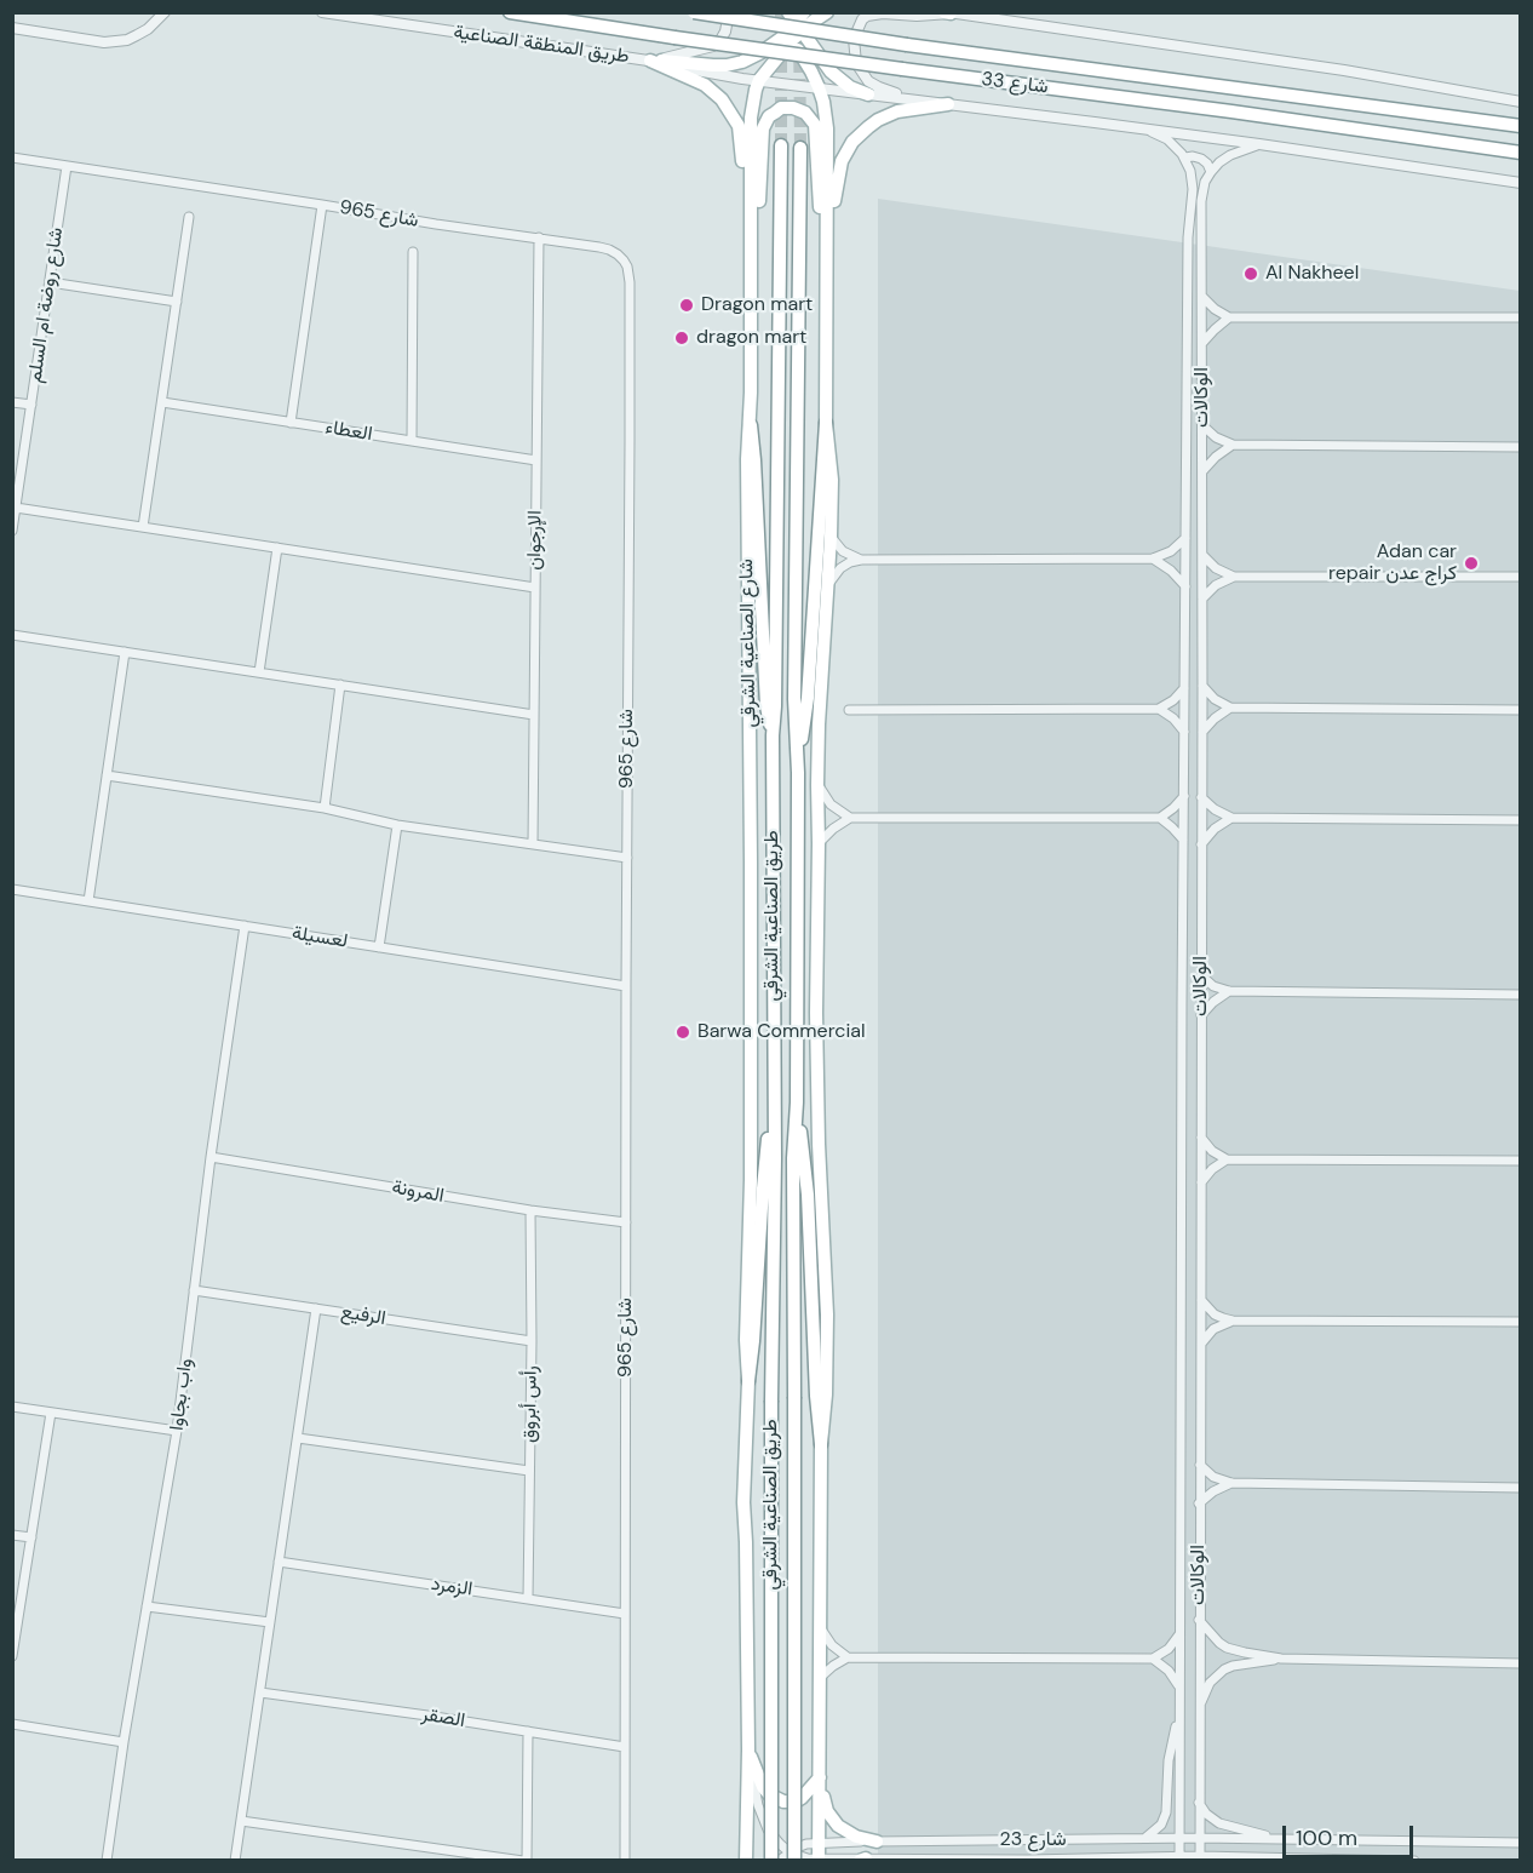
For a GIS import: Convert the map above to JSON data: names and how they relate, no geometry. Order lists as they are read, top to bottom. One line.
{"streets":{"main road":["شارع 33","شارع الصناعية الشرقي","طريق الصناعية الشرقي"],"street":["طريق المنطقة الصناعية","شارع 965","شارع روضة ام السلم","الوكالات","العطاء","الإرجوان","لعسيلة","المرونة","الرفيع","واب بجاوا","رأس أبروق","الزمرد","الصقر","شارع 23"]},"crossings":[["طريق المنطقة الصناعية","شارع 33"],["شارع 965","شارع روضة ام السلم"],["شارع 965","الإرجوان"],["شارع 965","لعسيلة"],["شارع 965","المرونة"],["شارع 965","الزمرد"],["شارع 965","الصقر"],["الوكالات","شارع 23"],["العطاء","الإرجوان"],["شارع الصناعية الشرقي","طريق الصناعية الشرقي"],["طريق الصناعية الشرقي","شارع 23"],["لعسيلة","واب بجاوا"],["المرونة","واب بجاوا"],["المرونة","رأس أبروق"],["الرفيع","واب بجاوا"],["الرفيع","رأس أبروق"],["رأس أبروق","الزمرد"]],"places":["Al Nakheel","Dragon mart","dragon mart","Adan car repair كراج عدن","Barwa Commercial"],"scale_bar":"100 m"}
